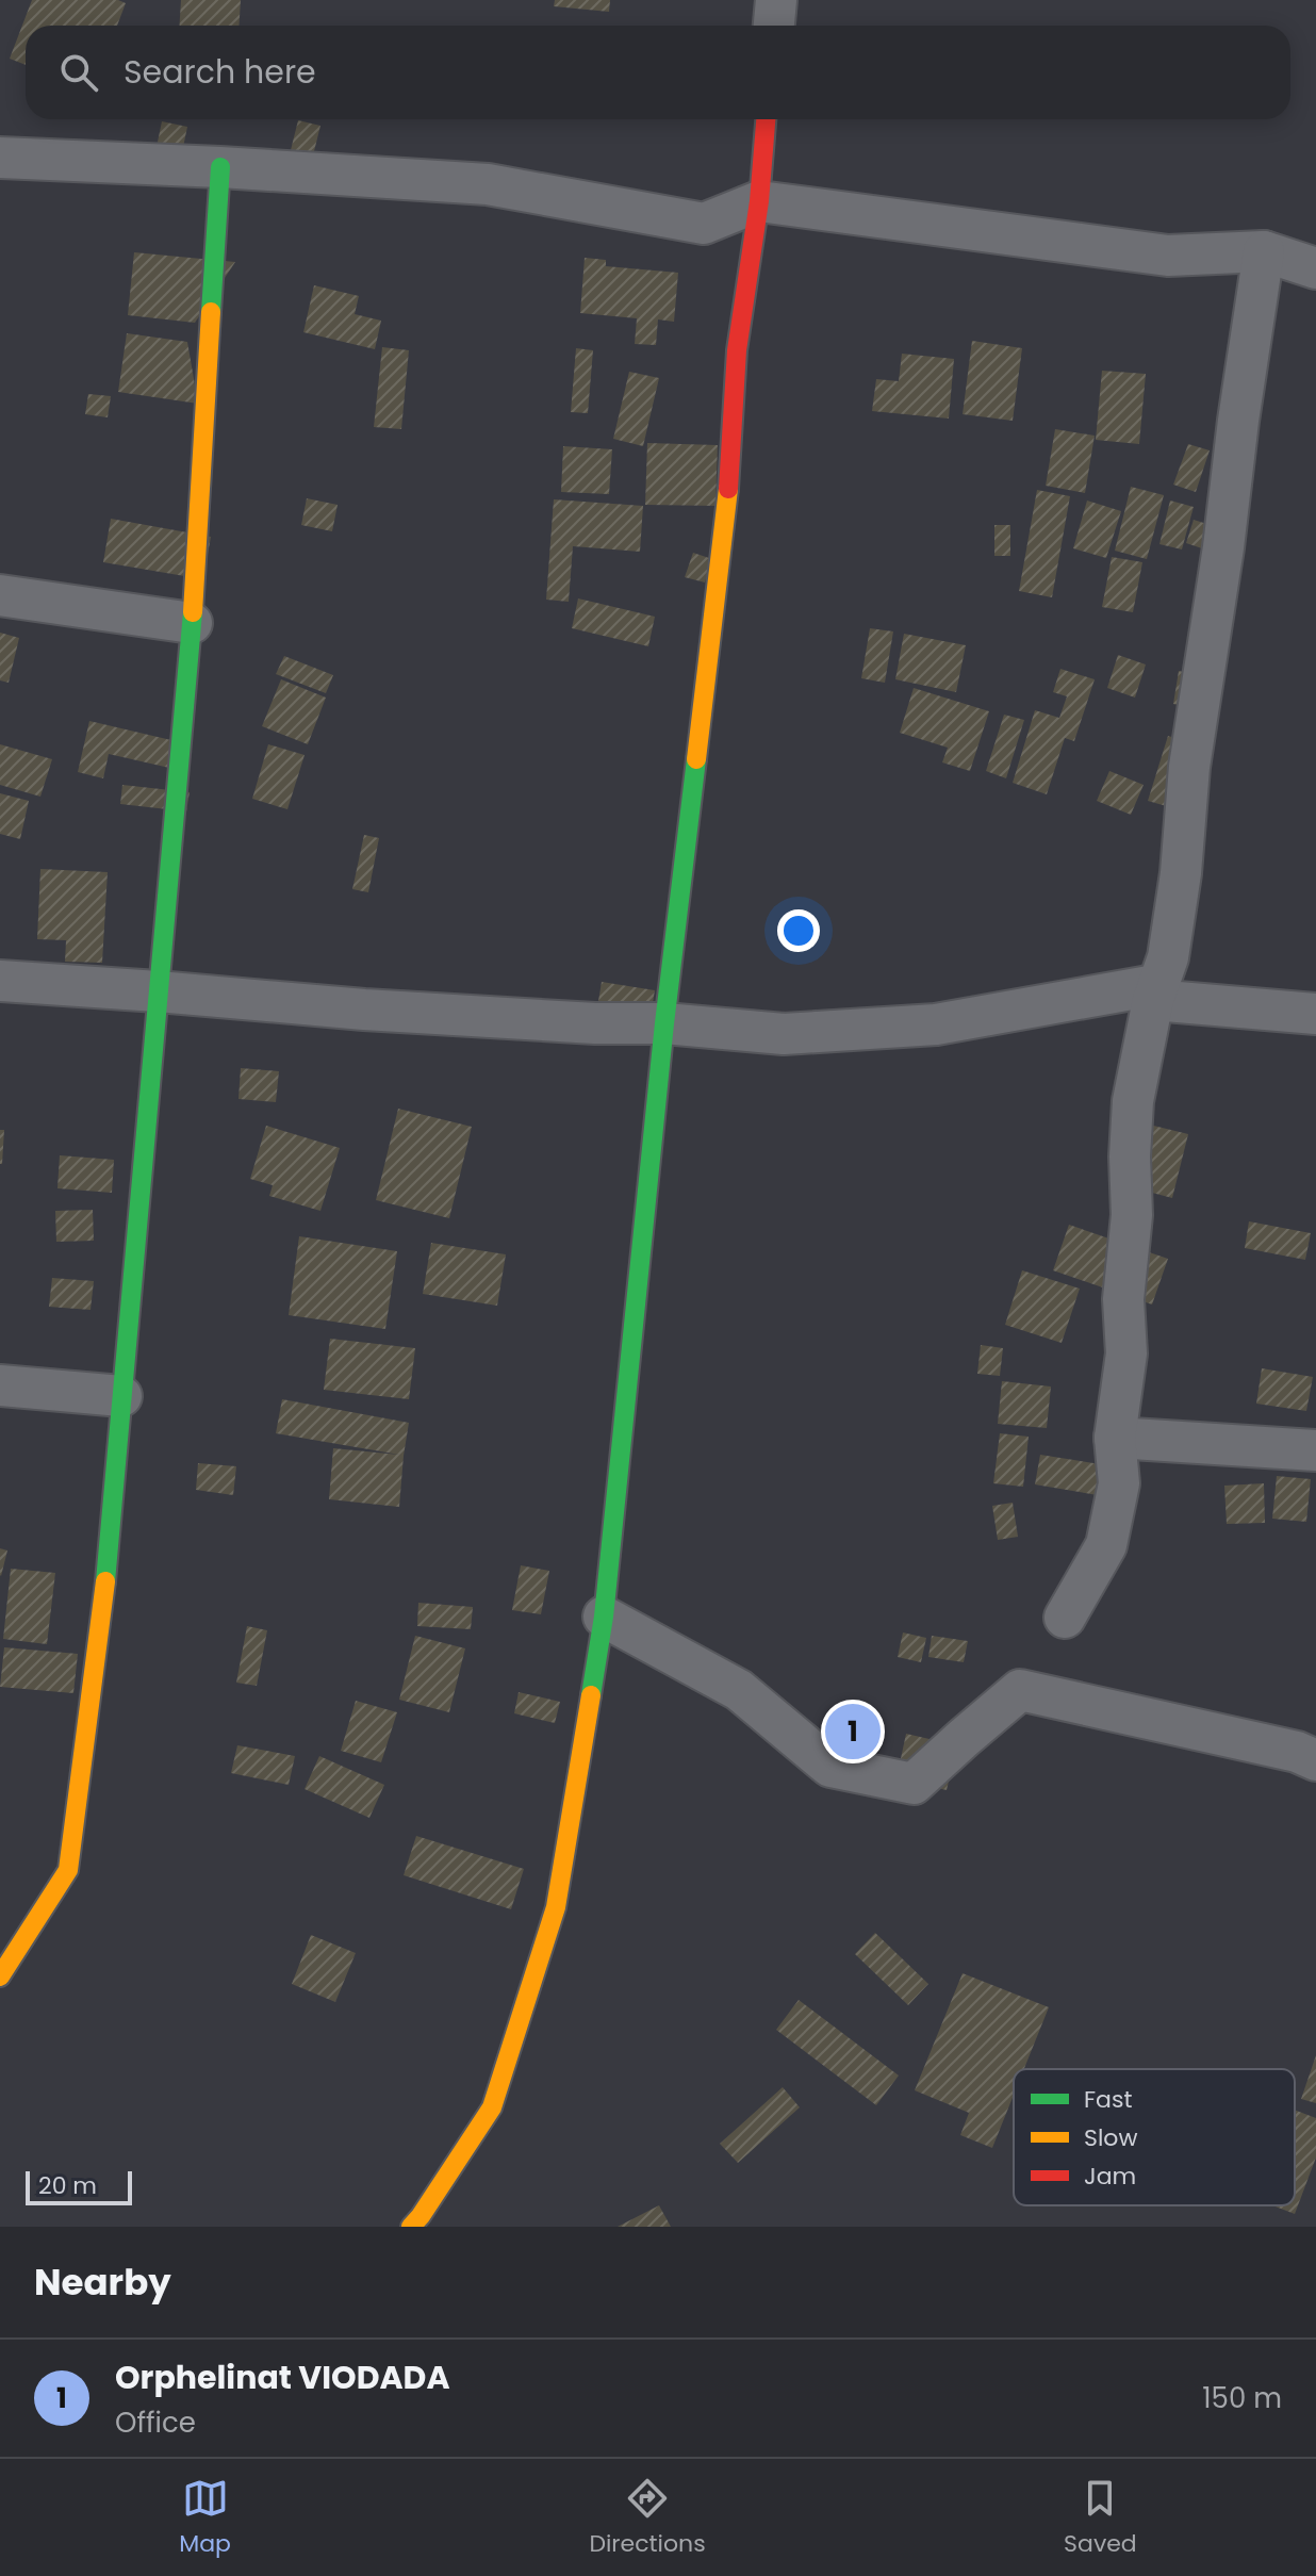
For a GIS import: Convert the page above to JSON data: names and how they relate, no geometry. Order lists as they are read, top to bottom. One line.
{"legend":["Fast","Slow","Jam"],"scale_bar":"20 m","page":{"search":"Search here","pins":"1","scale":"20 m","heading":"Nearby","list":[{"mark":"1","name":"Orphelinat VIODADA","note":"Office","value":"150 m"}],"nav":["Map","Directions","Saved"]}}
